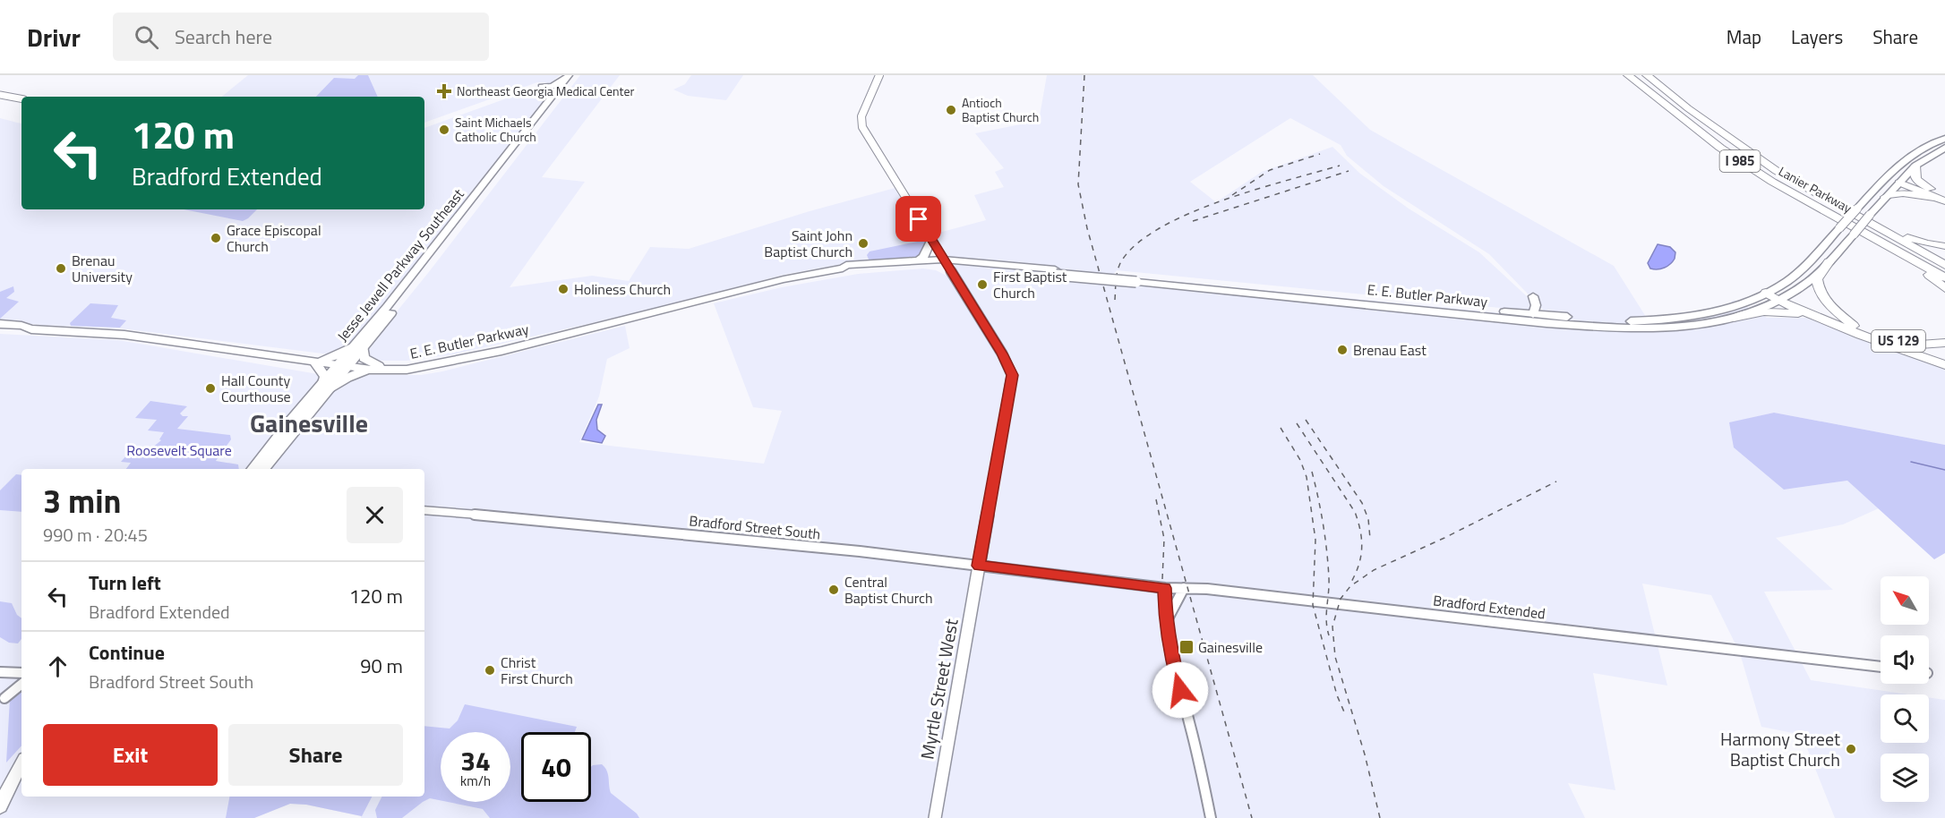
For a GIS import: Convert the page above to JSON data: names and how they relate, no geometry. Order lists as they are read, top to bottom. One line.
{"streets":{"highway":["I 985","Lanier Parkway","US 129"],"main road":["Jesse Jewell Parkway Southeast","E. E. Butler Parkway","Myrtle Street West"],"street":["Bradford Street South","Bradford Extended"]},"crossings":[["Lanier Parkway","E. E. Butler Parkway"],["Jesse Jewell Parkway Southeast","E. E. Butler Parkway"],["E. E. Butler Parkway","US 129"],["E. E. Butler Parkway","Myrtle Street West"],["Bradford Street South","Bradford Extended"],["Bradford Street South","Myrtle Street West"]],"districts":["Gainesville"],"parks":["Roosevelt Square"],"places":{"health":["Northeast Georgia Medical Center"],"other":["Antioch Baptist Church","Saint Michaels Catholic Church","Grace Episcopal Church","Saint John Baptist Church","Brenau University","First Baptist Church","Holiness Church","Brenau East","Hall County Courthouse","Central Baptist Church","Christ First Church","Harmony Street Baptist Church"],"transit":["Gainesville"]},"north":"top left","page":{"header":"Drivr","search":"Search here","nav":["Map","Layers","Share"],"turn":["120 m","Bradford Extended"],"heading":["3 min","990 m · 20:45"],"list":[{"name":"Turn left","note":"Bradford Extended","value":"120 m"},{"name":"Continue","note":"Bradford Street South","value":"90 m"}],"buttons":["Exit","Share"],"speed":"34 km/h","limit":"40"}}
